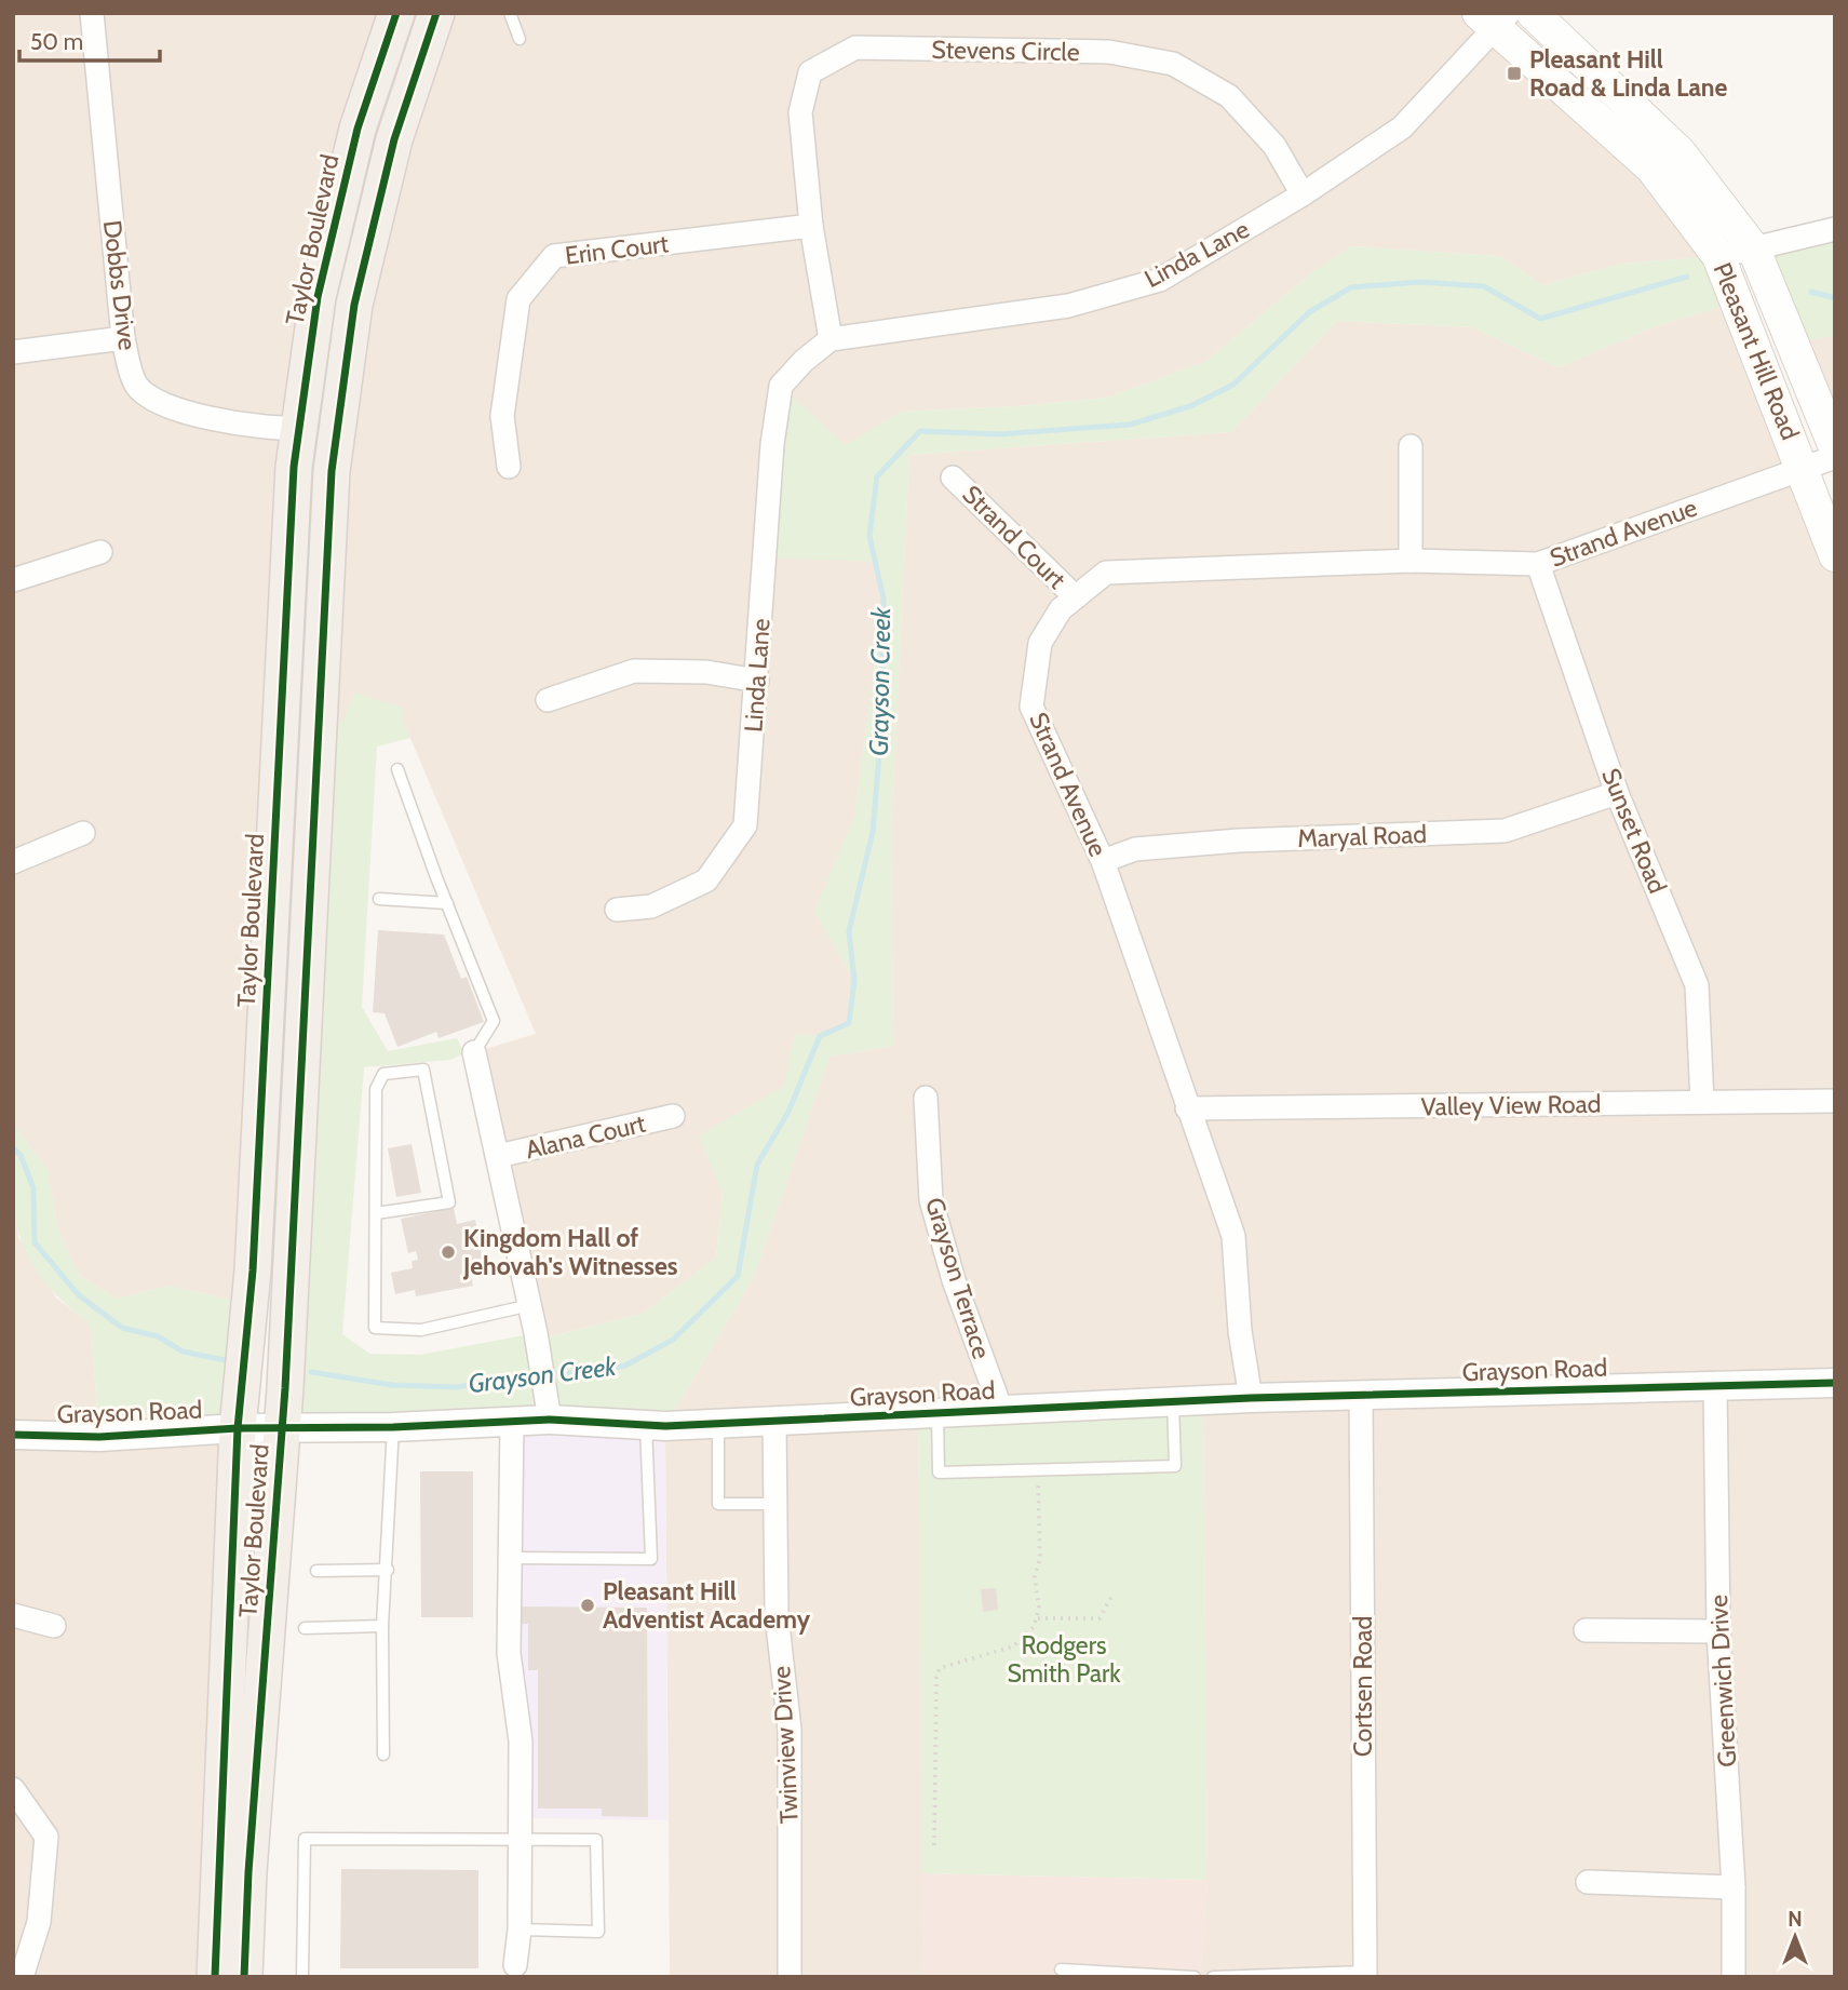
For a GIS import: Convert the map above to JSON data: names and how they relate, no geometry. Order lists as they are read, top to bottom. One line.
{"streets":{"main road":["Taylor Boulevard","Pleasant Hill Road"],"street":["Stevens Circle","Erin Court","Linda Lane","Dobbs Drive","Strand Avenue","Strand Court","Sunset Road","Maryal Road","Valley View Road","Alana Court","Grayson Terrace","Grayson Road","Greenwich Drive","Cortsen Road","Twinview Drive"]},"crossings":[["Stevens Circle","Erin Court"],["Stevens Circle","Linda Lane"],["Taylor Boulevard","Dobbs Drive"],["Taylor Boulevard","Grayson Road"],["Linda Lane","Pleasant Hill Road"],["Pleasant Hill Road","Strand Avenue"],["Strand Avenue","Strand Court"],["Strand Avenue","Sunset Road"],["Strand Avenue","Maryal Road"],["Strand Avenue","Valley View Road"],["Strand Avenue","Grayson Road"],["Sunset Road","Maryal Road"],["Sunset Road","Valley View Road"],["Grayson Terrace","Grayson Road"],["Grayson Road","Greenwich Drive"],["Grayson Road","Cortsen Road"],["Grayson Road","Twinview Drive"]],"water":["Grayson Creek"],"parks":["Rodgers Smith Park"],"places":{"transit":["Pleasant Hill Road & Linda Lane"],"other":["Kingdom Hall of Jehovah's Witnesses","Pleasant Hill Adventist Academy"]},"scale_bar":"50 m","north":"top"}
